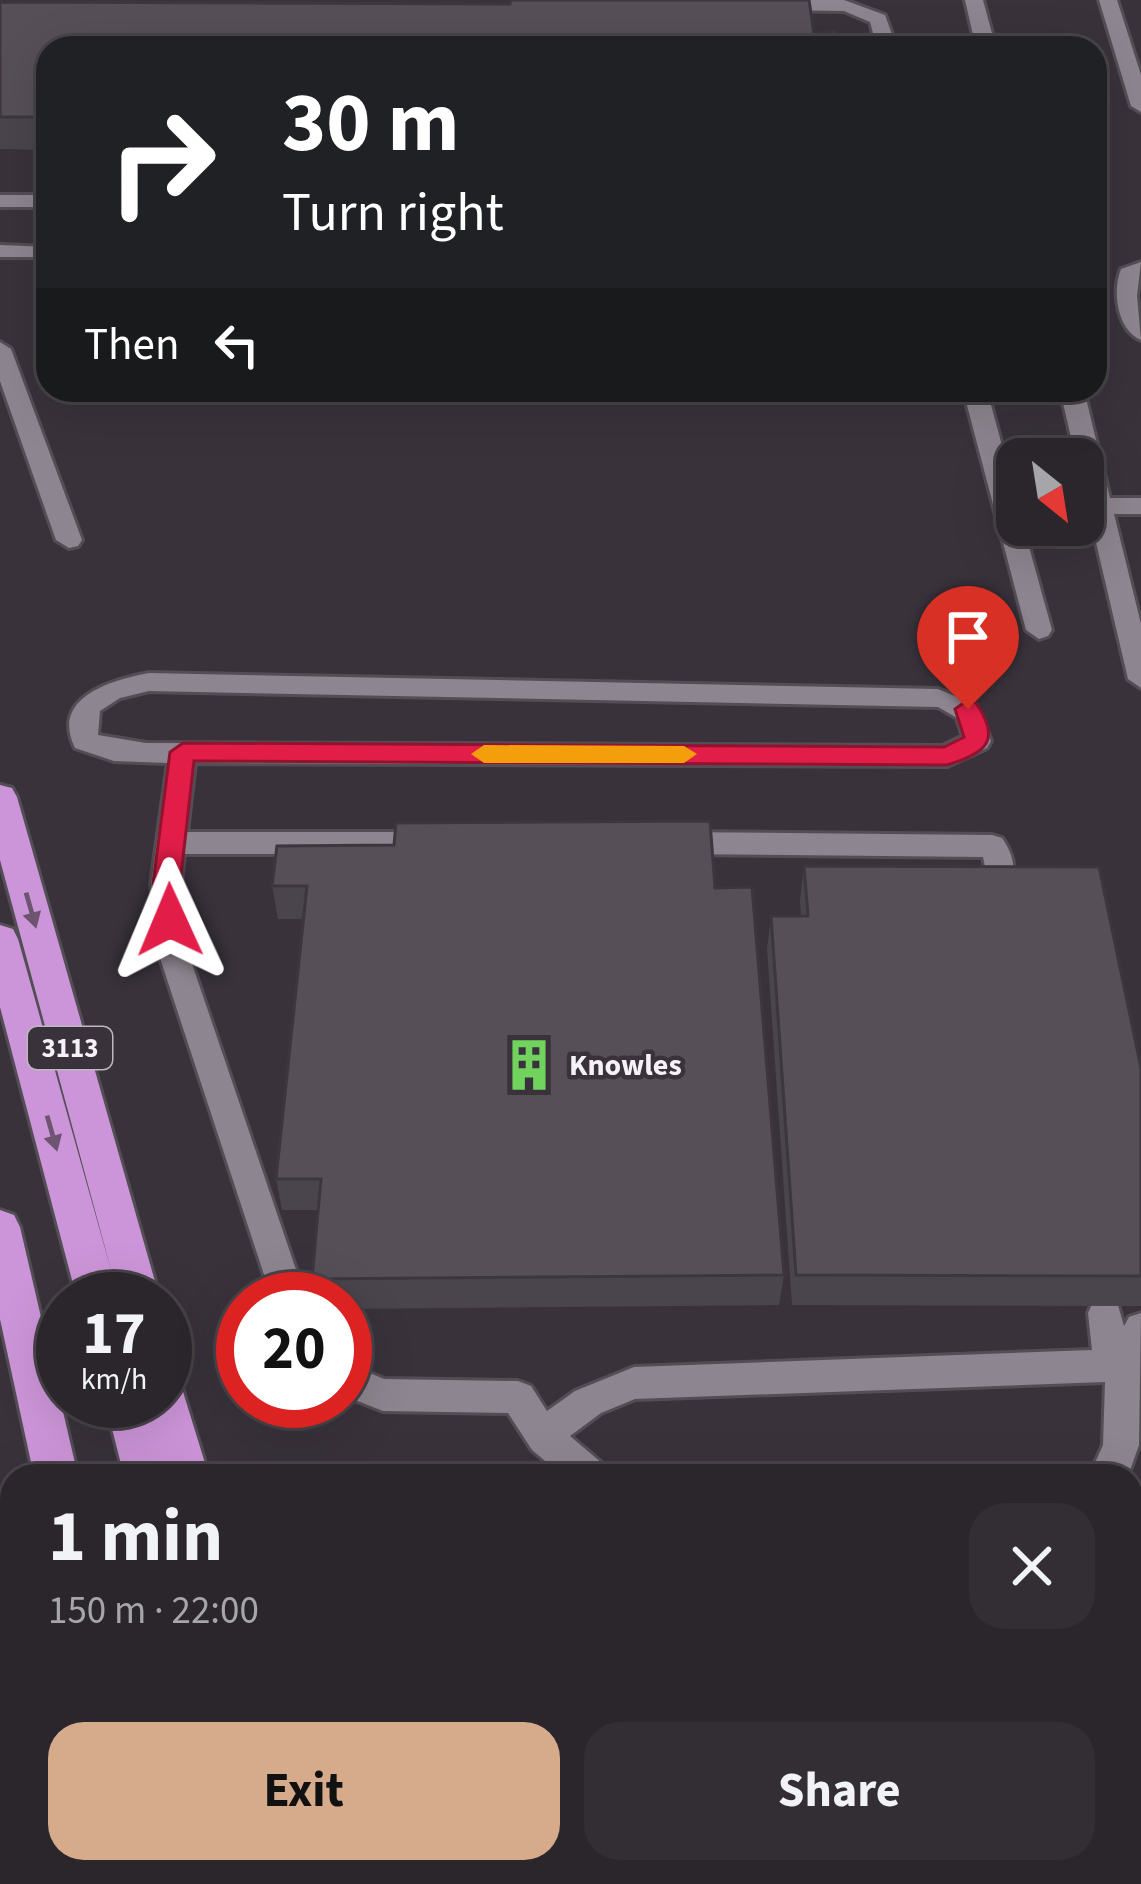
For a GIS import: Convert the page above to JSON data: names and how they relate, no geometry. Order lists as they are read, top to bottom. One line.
{"streets":{"highway":["3113"]},"places":{"building":["Knowles"]},"north":"bottom right","page":{"turn":["30 m","Turn right"],"then":"Then","speed":"17 km/h","limit":"20","heading":["1 min","150 m · 22:00"],"buttons":["Exit","Share"]}}
